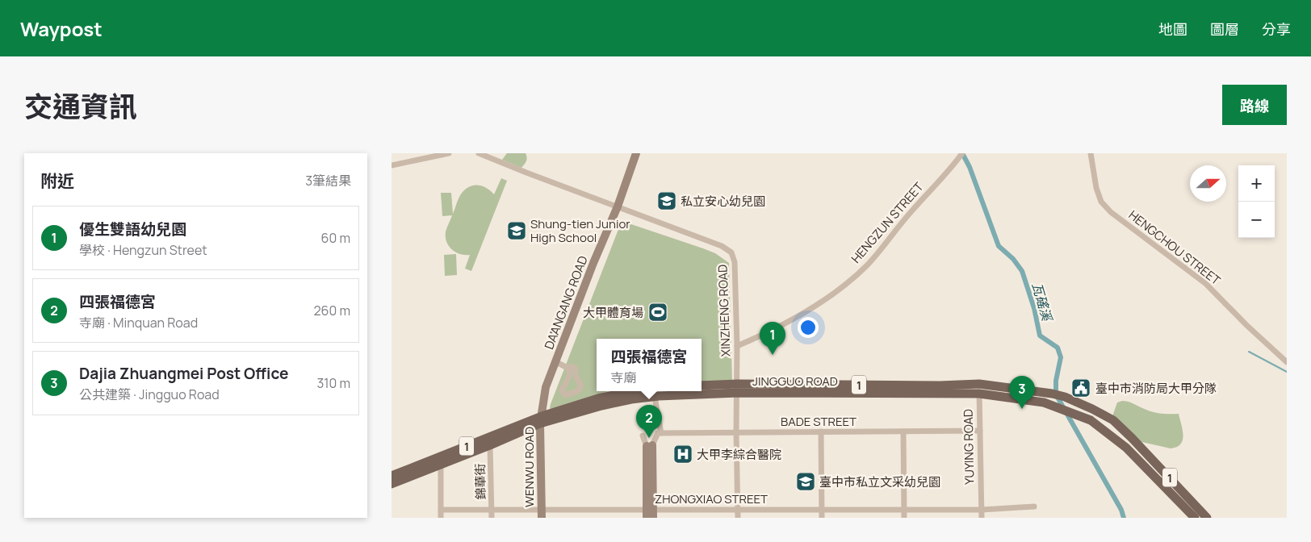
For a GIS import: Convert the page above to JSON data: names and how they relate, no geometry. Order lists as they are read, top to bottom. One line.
{"streets":{"main road":["DA’ANGANG ROAD","JINGGUO ROAD","1","WENWU ROAD"],"street":["HENGZUN STREET","HENGCHOU STREET","XINZHENG ROAD","BADE STREET","YUYING ROAD","錦華街","ZHONGXIAO STREET"]},"crossings":[["HENGZUN STREET","XINZHENG ROAD"],["DA’ANGANG ROAD","XINZHENG ROAD"],["DA’ANGANG ROAD","JINGGUO ROAD"],["DA’ANGANG ROAD","WENWU ROAD"],["XINZHENG ROAD","JINGGUO ROAD"],["XINZHENG ROAD","BADE STREET"],["XINZHENG ROAD","ZHONGXIAO STREET"],["JINGGUO ROAD","YUYING ROAD"],["JINGGUO ROAD","WENWU ROAD"],["JINGGUO ROAD","錦華街"],["BADE STREET","YUYING ROAD"],["YUYING ROAD","ZHONGXIAO STREET"],["WENWU ROAD","ZHONGXIAO STREET"],["錦華街","ZHONGXIAO STREET"]],"water":["瓦磘溪"],"places":{"school or university":["私立安心幼兒園","Shung-tien Junior High School","臺中市私立文采幼兒園"],"sports":["大甲體育場"],"public building":["臺中市消防局大甲分隊"],"hospital":["大甲李綜合醫院"]},"north":"right","page":{"header":"Waypost","nav":["地圖","圖層","分享"],"title":"交通資訊","buttons":"路線","heading":["附近","3筆結果"],"map_buttons":["+","−"],"list":[{"mark":"1","name":"優生雙語幼兒園","note":"學校 · Hengzun Street","value":"60 m"},{"mark":"2","name":"四張福德宮","note":"寺廟 · Minquan Road","value":"260 m"},{"mark":"3","name":"Dajia Zhuangmei Post Office","note":"公共建築 · Jingguo Road","value":"310 m"}],"pins":["1","3","2"],"popup":["四張福德宮","寺廟"]}}
